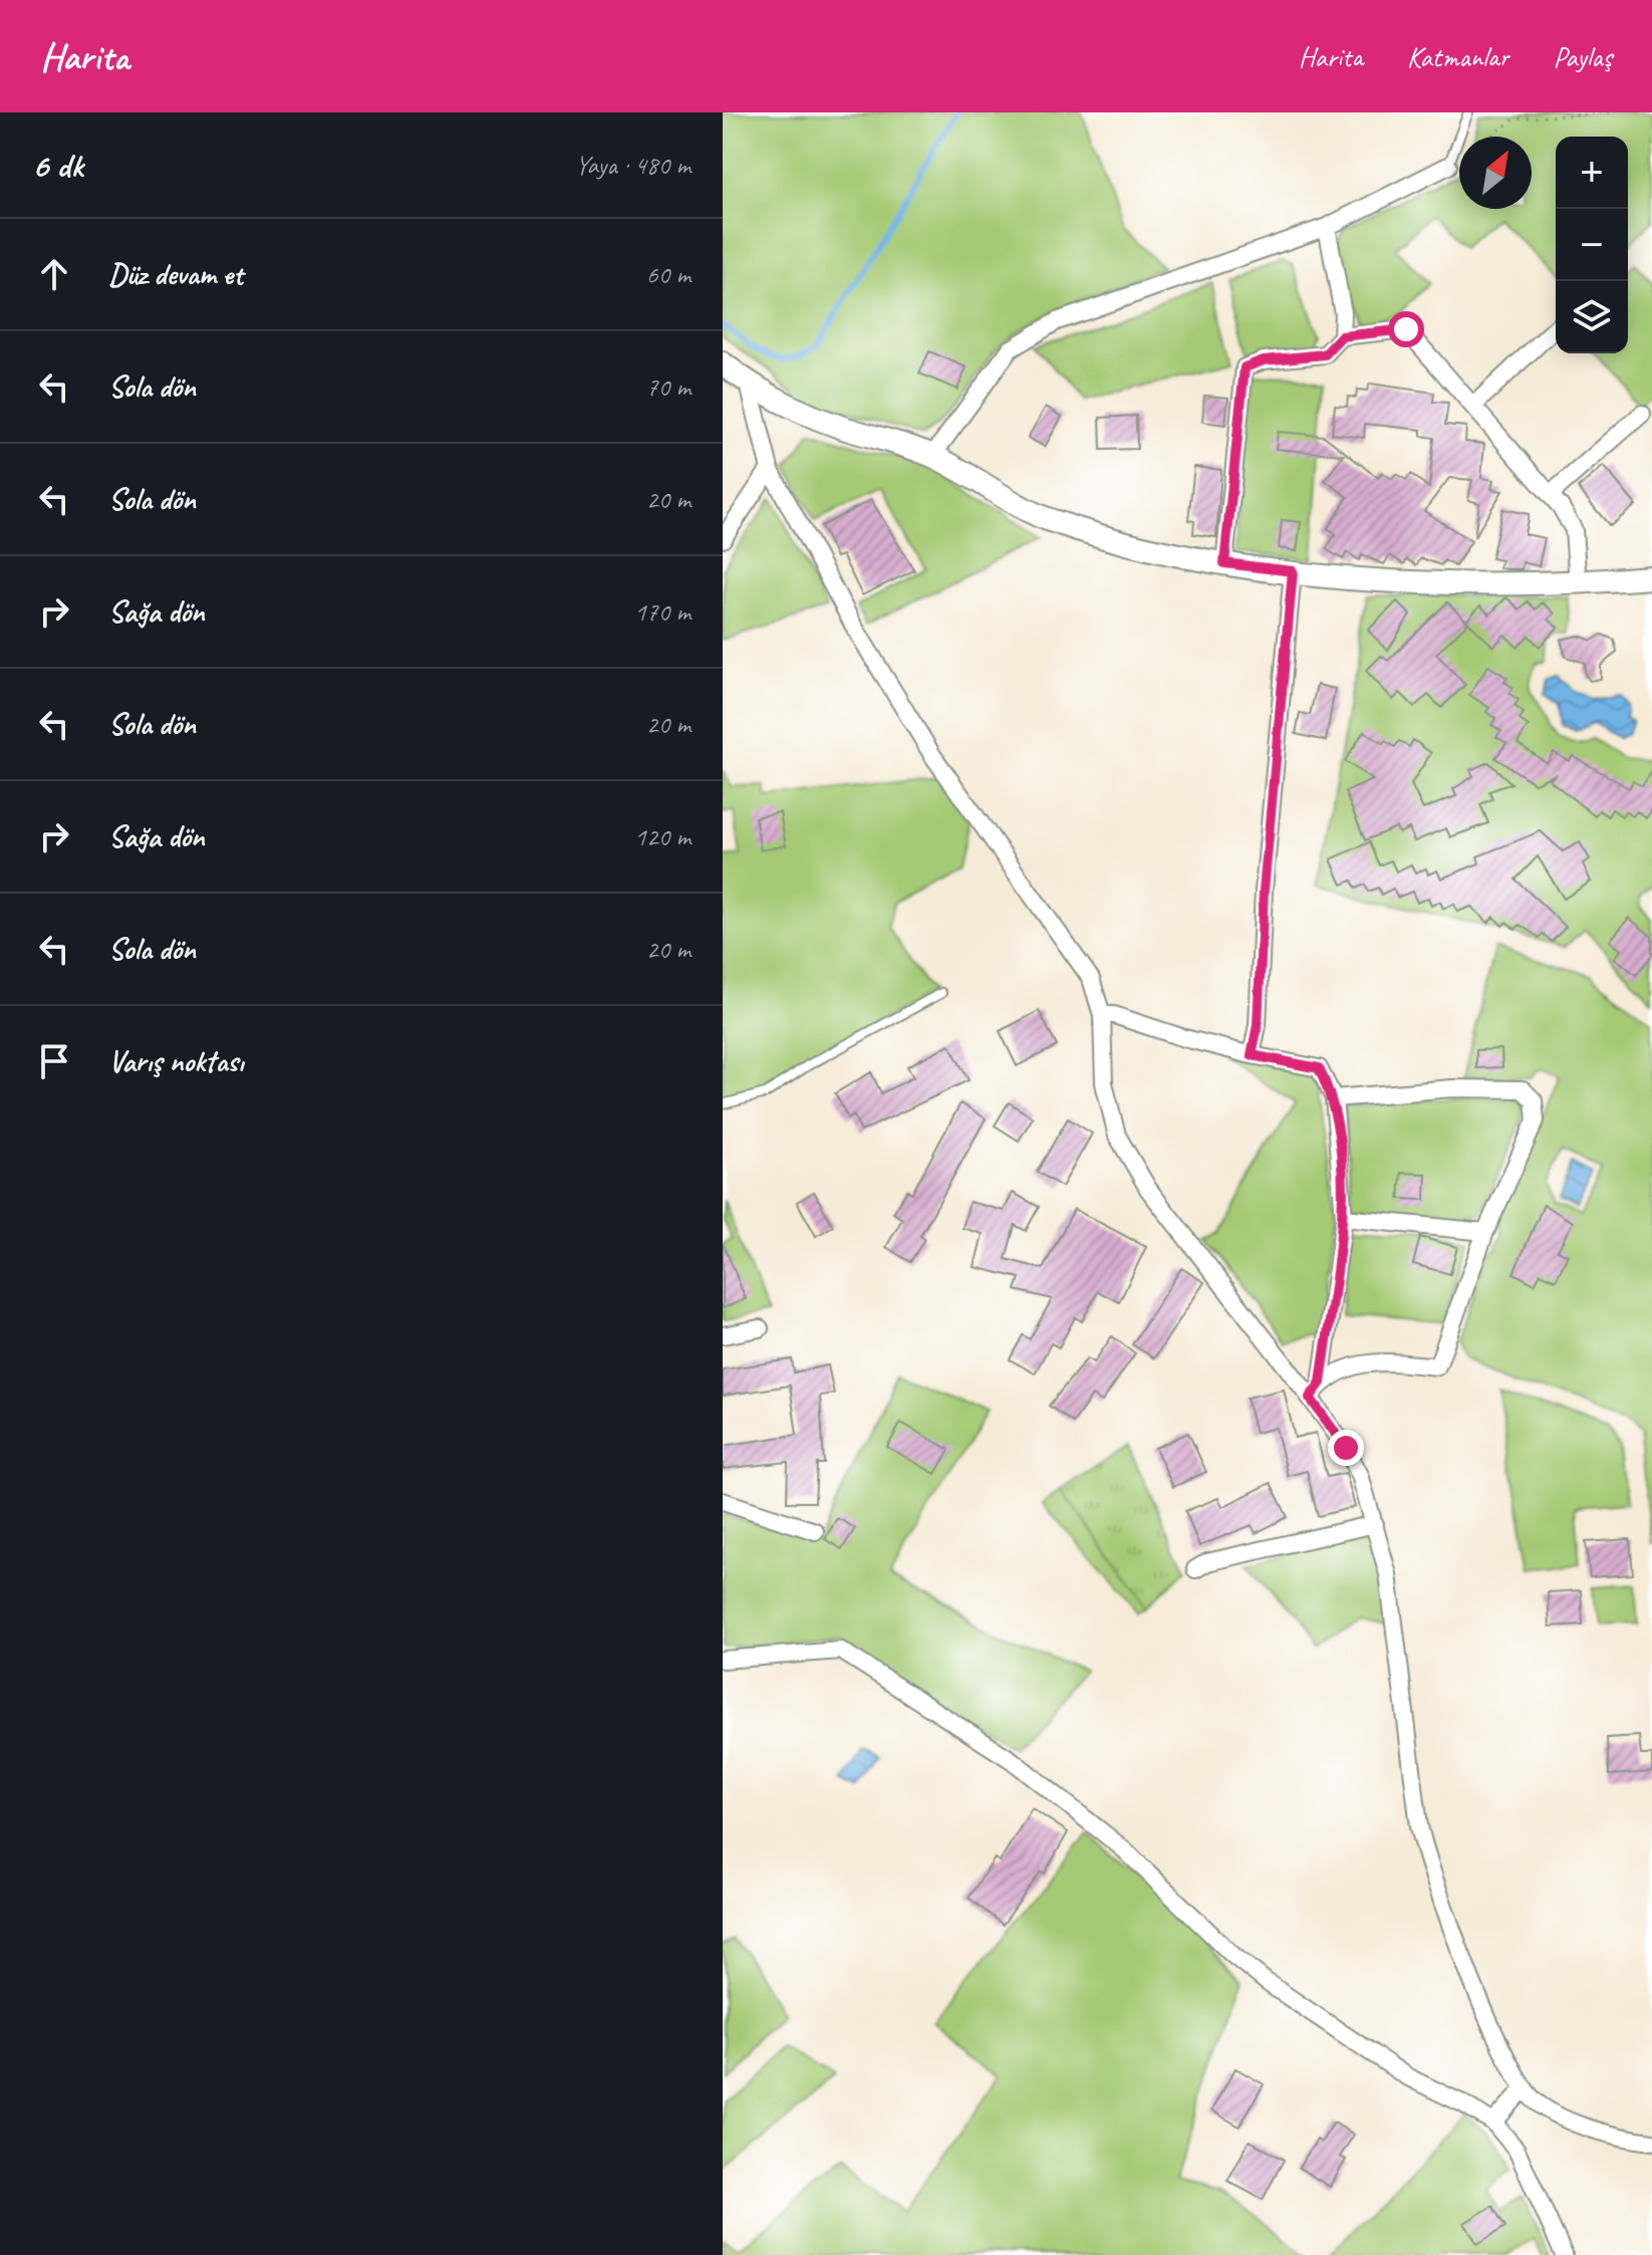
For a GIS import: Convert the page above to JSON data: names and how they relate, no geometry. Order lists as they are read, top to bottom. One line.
{"north":"top right","page":{"header":"Harita","nav":["Harita","Katmanlar","Paylaş"],"heading":["6 dk","Yaya · 480 m"],"map_buttons":["+","−"],"list":[["Düz devam et","60 m"],["Sola dön","70 m"],["Sola dön","20 m"],["Sağa dön","170 m"],["Sola dön","20 m"],["Sağa dön","120 m"],["Sola dön","20 m"],"Varış noktası"]}}
